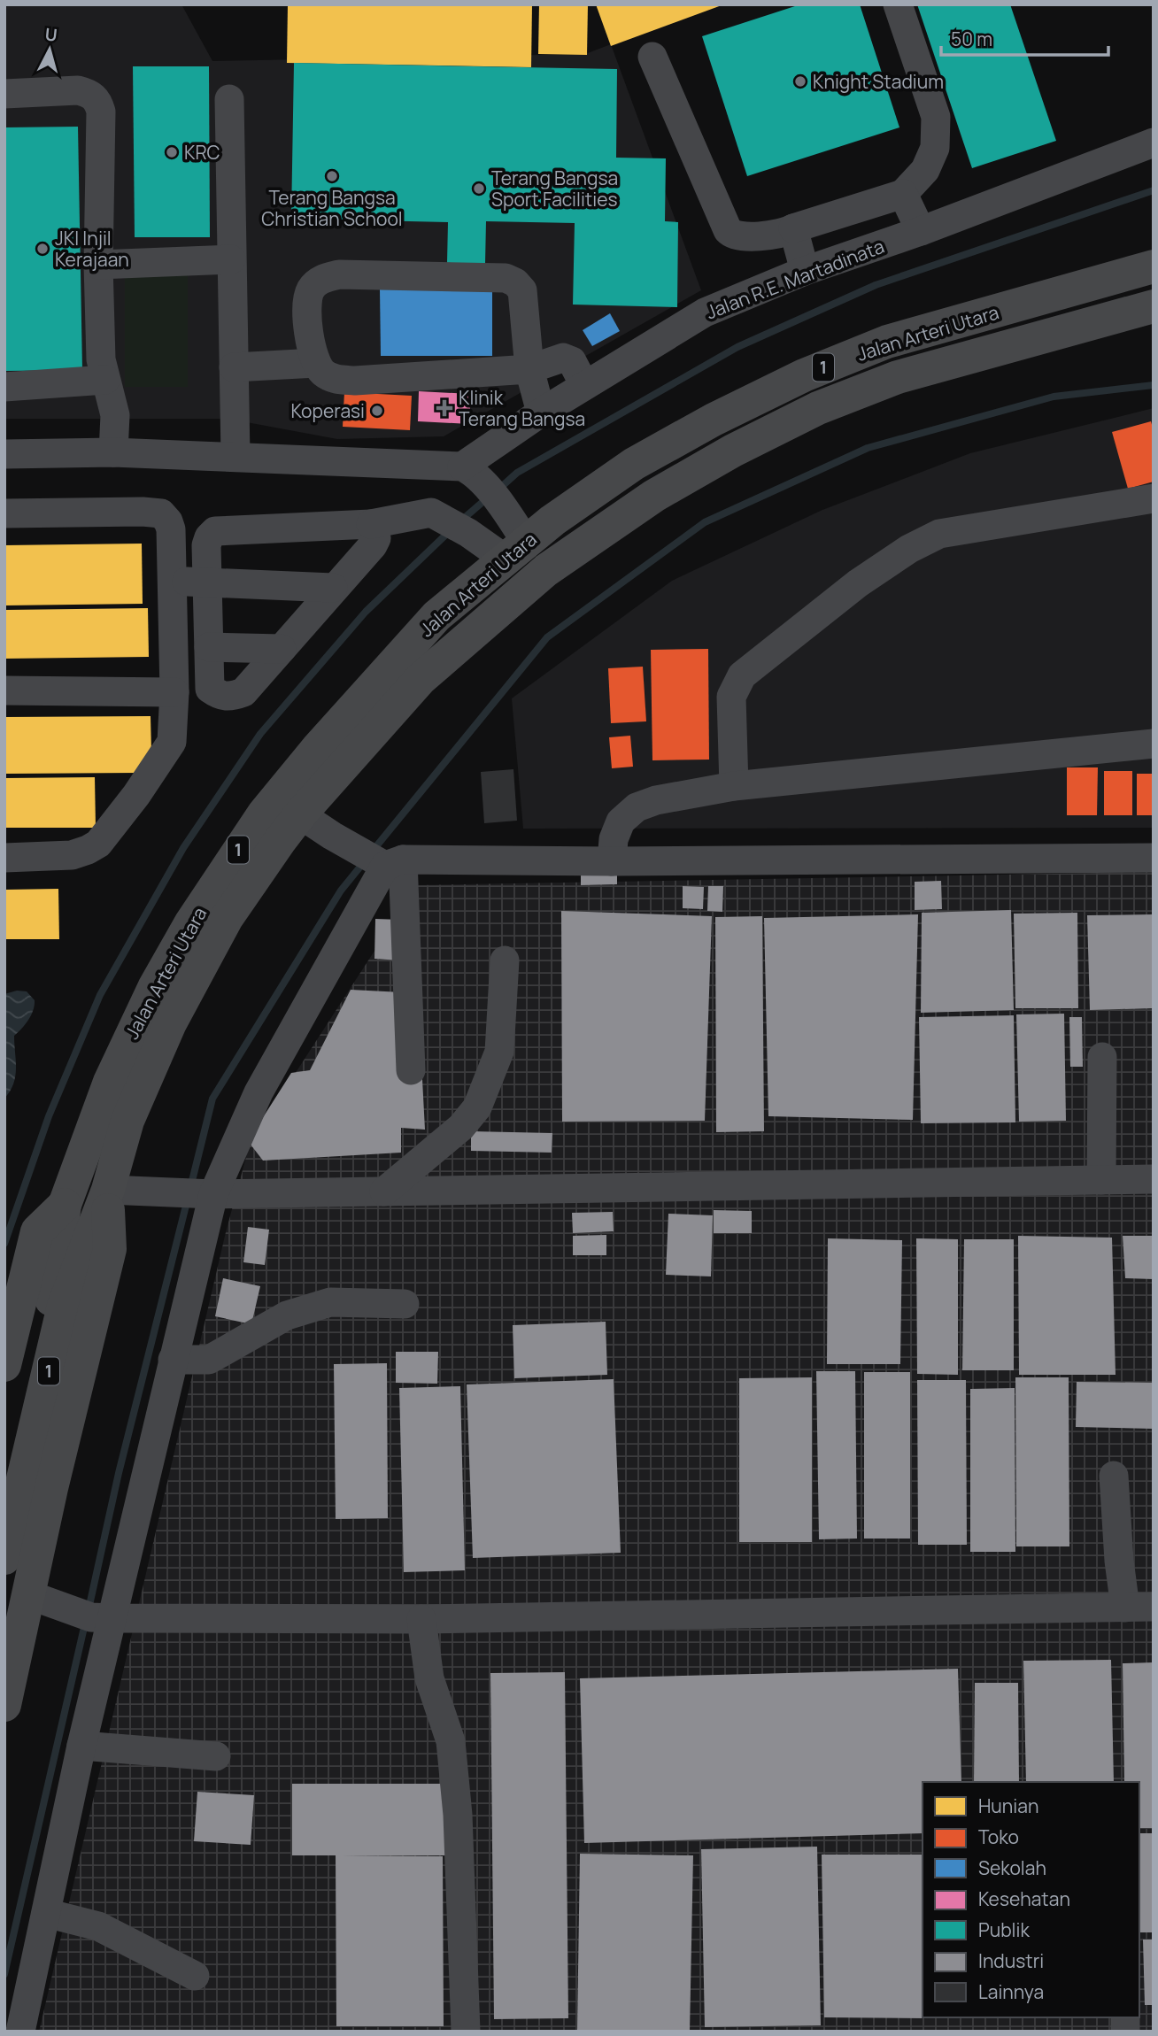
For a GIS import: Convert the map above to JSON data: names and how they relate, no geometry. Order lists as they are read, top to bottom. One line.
{"streets":{"highway":["Jalan Arteri Utara","1"],"street":["Jalan R.E. Martadinata"]},"crossings":[["Jalan Arteri Utara","1"]],"places":{"other":["Knight Stadium","KRC","Terang Bangsa Christian School","Terang Bangsa Sport Facilities","JKI Injil Kerajaan","Koperasi"],"health":["Klinik Terang Bangsa"]},"legend":["Hunian","Toko","Sekolah","Kesehatan","Publik","Industri","Lainnya"],"scale_bar":"50 m","north":"top"}
